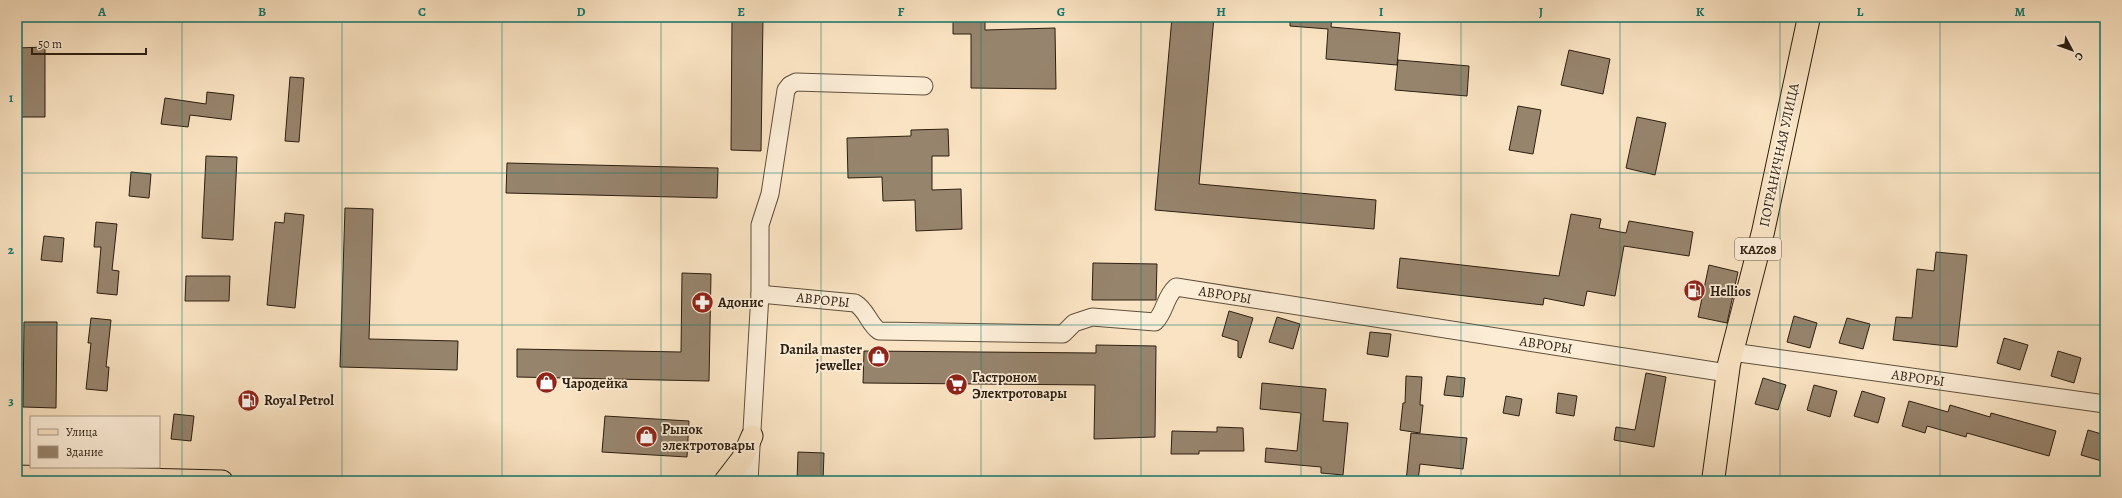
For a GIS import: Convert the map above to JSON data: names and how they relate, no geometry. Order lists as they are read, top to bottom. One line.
{"streets":{"highway":["ПОГРАНИЧНАЯ УЛИЦА","KAZ08"],"street":["АВРОРЫ"]},"crossings":[["ПОГРАНИЧНАЯ УЛИЦА","АВРОРЫ"]],"places":{"fuel station":["Hellios","Royal Petrol"],"pharmacy":["Адонис"],"shop":["Danila master jeweller","Чародейка","Рынок электротовары"],"supermarket":["Гастроном Электротовары"]},"legend":["Улица","Здание"],"scale_bar":"50 m","north":"bottom right","grid":{"columns":["A","B","C","D","E","F","G","H","I","J","K","L","M"],"rows":["1","2","3"]}}
